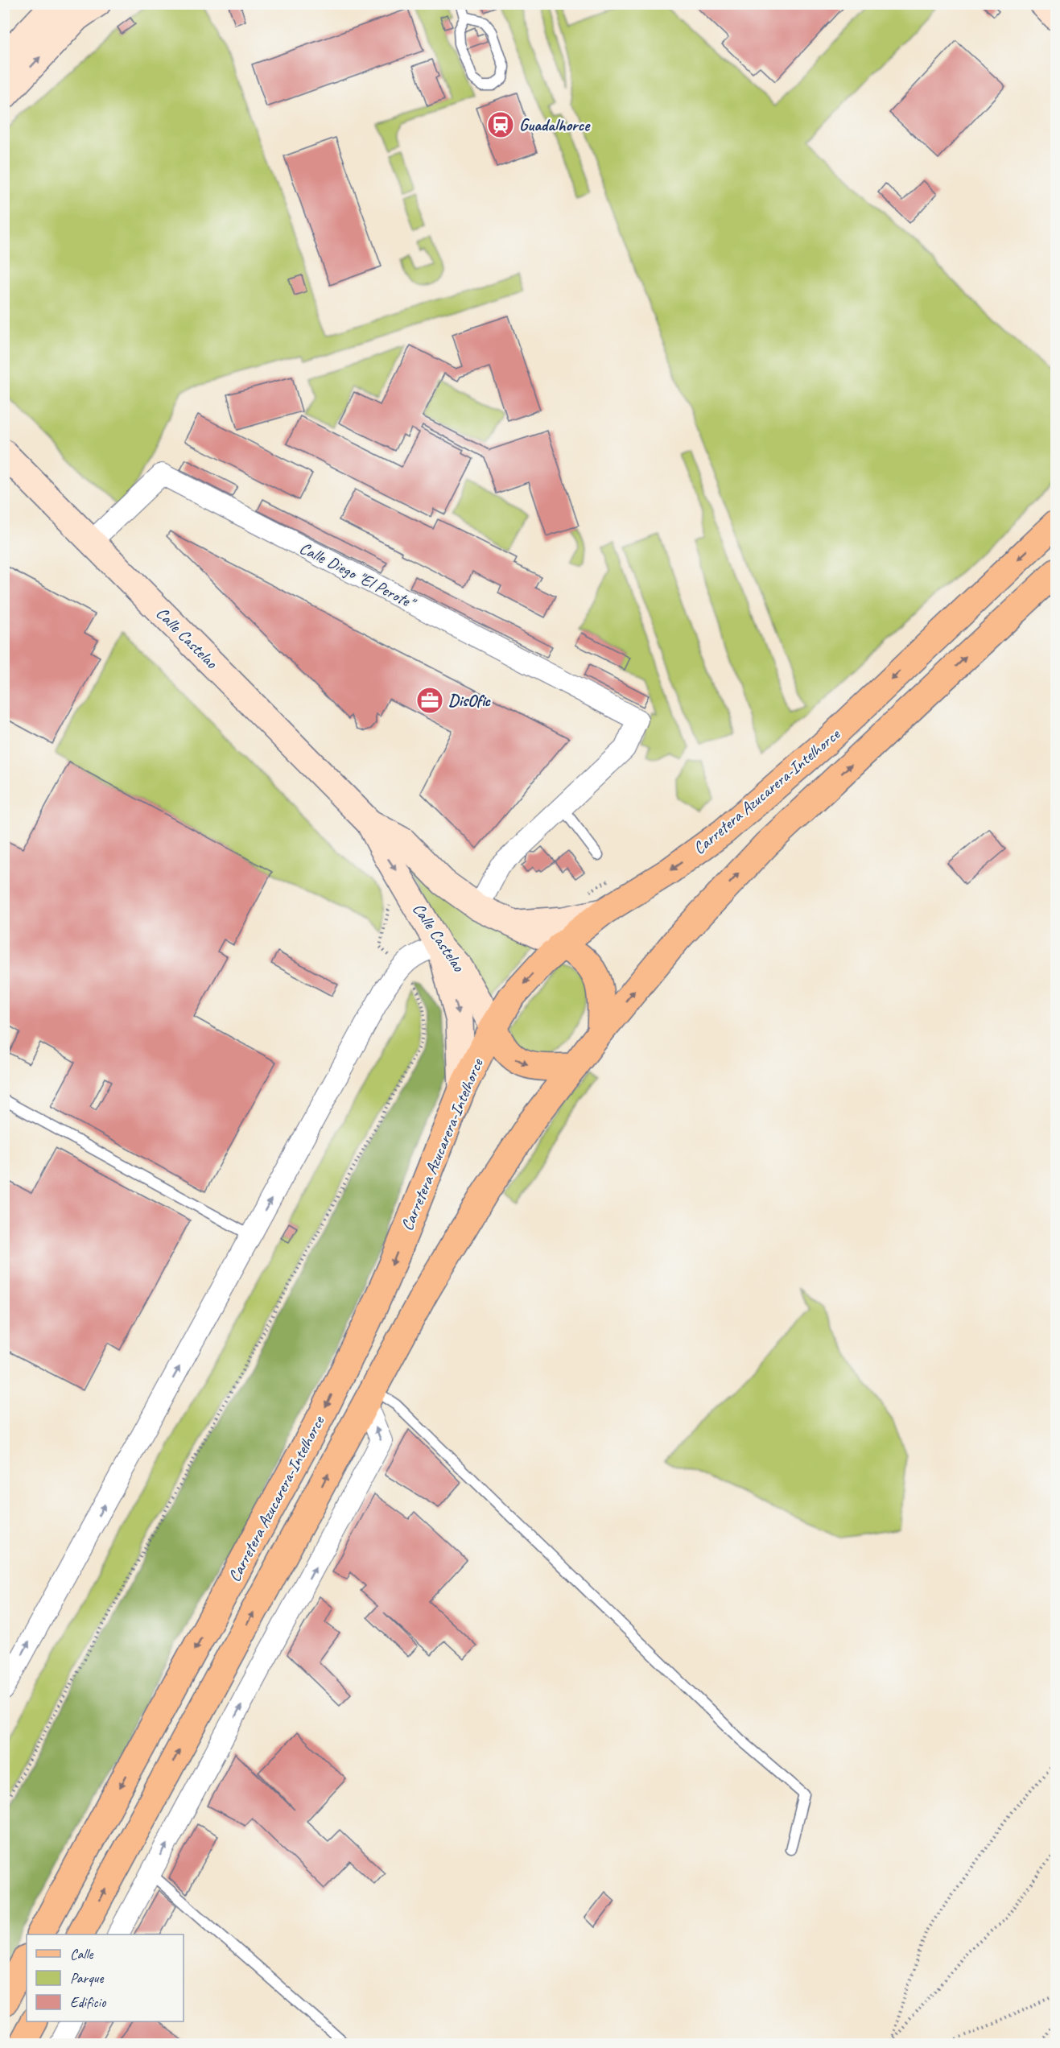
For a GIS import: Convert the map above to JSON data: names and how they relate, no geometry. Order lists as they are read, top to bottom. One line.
{"streets":{"main road":["Calle Castelao","Carretera Azucarera-Intelhorce"],"street":["Calle Diego \"El Perote\""]},"crossings":[["Calle Diego \"El Perote\"","Calle Castelao"],["Calle Castelao","Carretera Azucarera-Intelhorce"]],"places":{"station":["Guadalhorce"],"office":["DisOfic"]},"legend":["Calle","Parque","Edificio"]}
